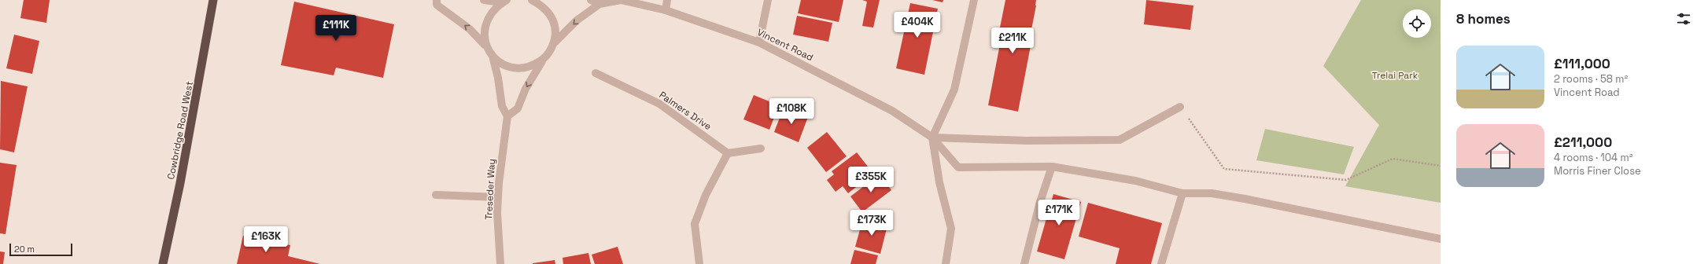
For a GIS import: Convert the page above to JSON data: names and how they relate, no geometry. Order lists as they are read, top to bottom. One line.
{"streets":{"highway":["Cowbridge Road West"],"street":["Vincent Road","Palmers Drive","Treseder Way"]},"parks":["Trelai Park"],"scale_bar":"20 m","page":{"heading":"8 homes","price":["£404K","£111K","£211K","£108K","£355K","£171K","£173K","£163K"],"list":[{"name":"£111,000","note":"2 rooms · 58 m² · Vincent Road"},{"name":"£211,000","note":"4 rooms · 104 m² · Morris Finer Close"}],"scale":"20 m"}}
